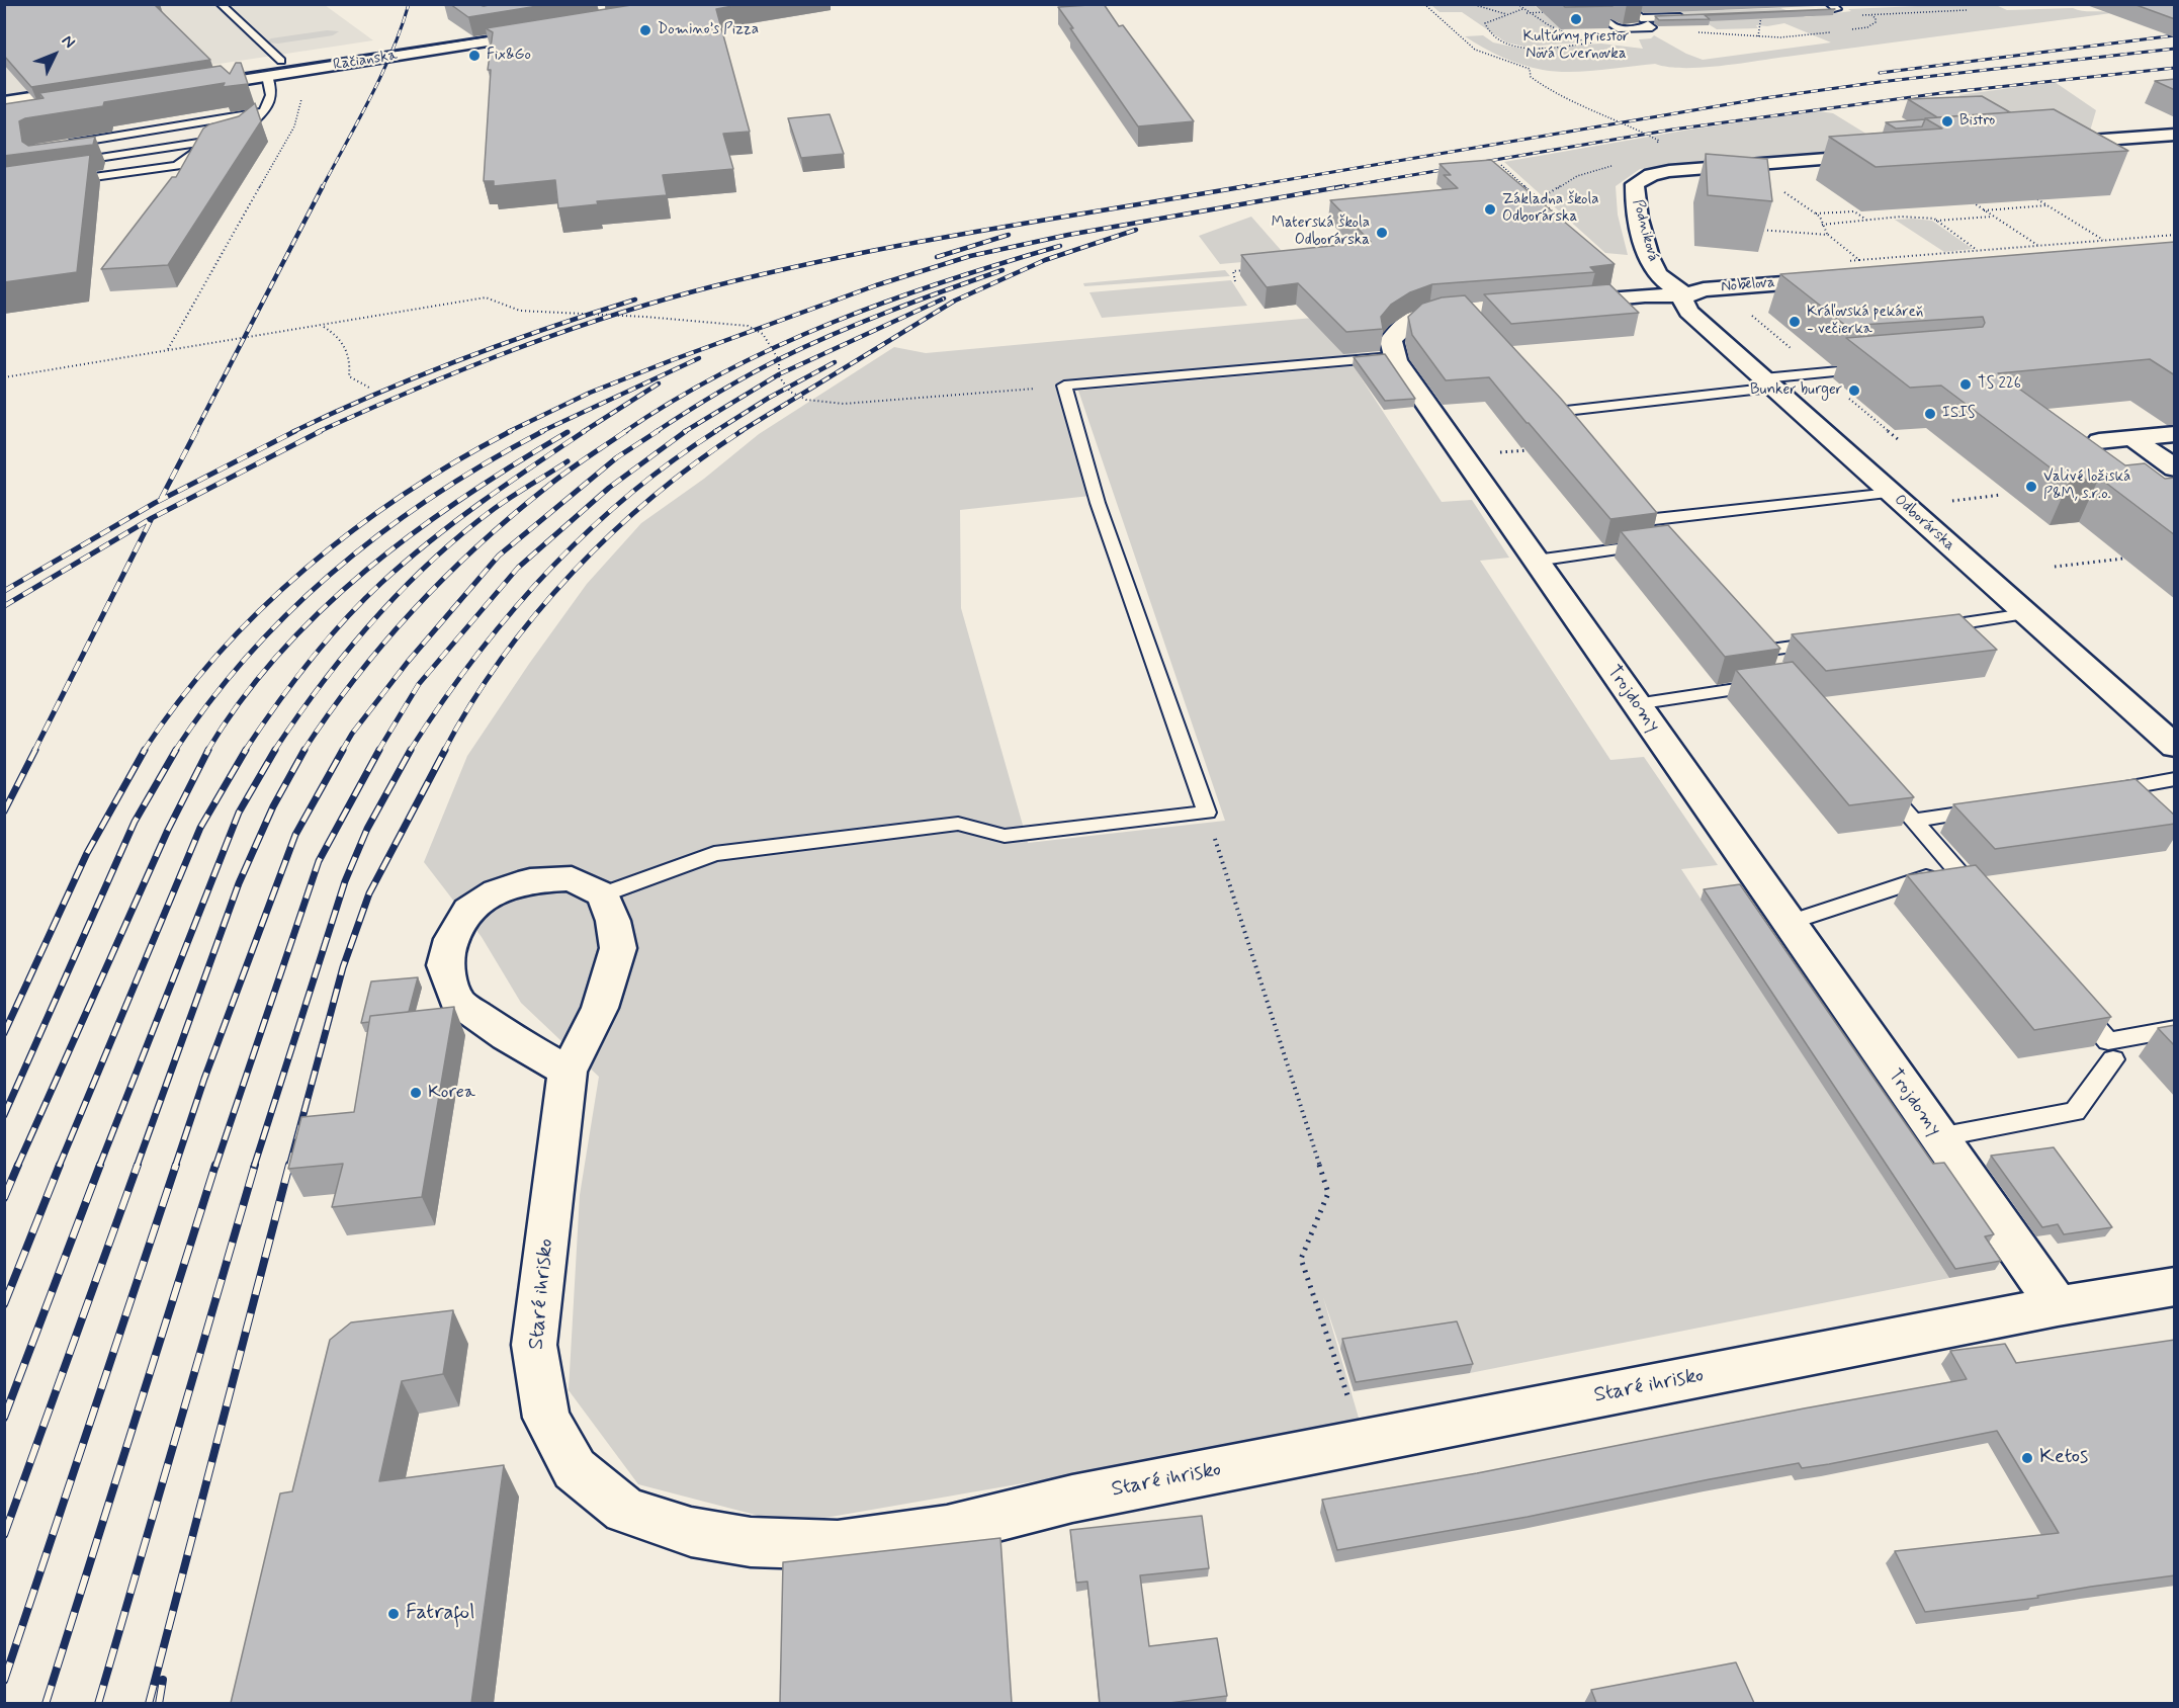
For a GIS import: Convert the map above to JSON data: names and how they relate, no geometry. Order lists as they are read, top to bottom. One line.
{"streets":{"street":["Račianska","Podniková","Nobelova","Odborárska","Trojdomy","Staré ihrisko"]},"crossings":[["Podniková","Nobelova"],["Podniková","Odborárska"],["Nobelova","Odborárska"],["Trojdomy","Staré ihrisko"]],"places":["Kultúrny priestor Nová Cvernovka","Domino’s Pizza","Fix&Go","Bistro","Základna škola Odborárska","Materská škola Odborárska","Kráľovská pekáreň - večierka","TS 226","Bunker burger","ISIS","Valivé ložiská P&M, s.r.o.","Korea","Ketos","Fatrafol"],"north":"top right"}
